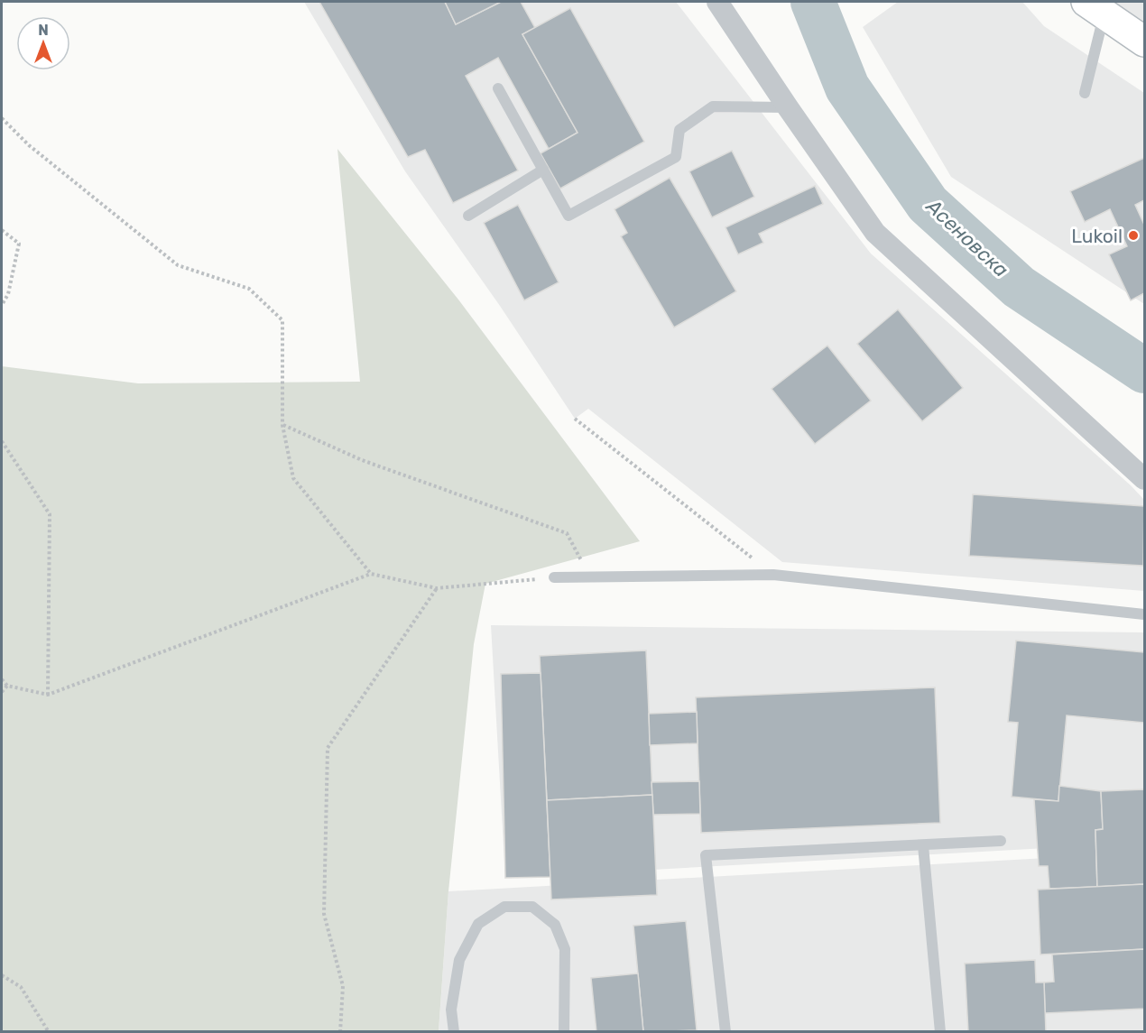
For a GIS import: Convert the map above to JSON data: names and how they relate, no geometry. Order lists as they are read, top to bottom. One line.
{"water":["Асеновска"],"places":["Lukoil"],"north":"top"}
